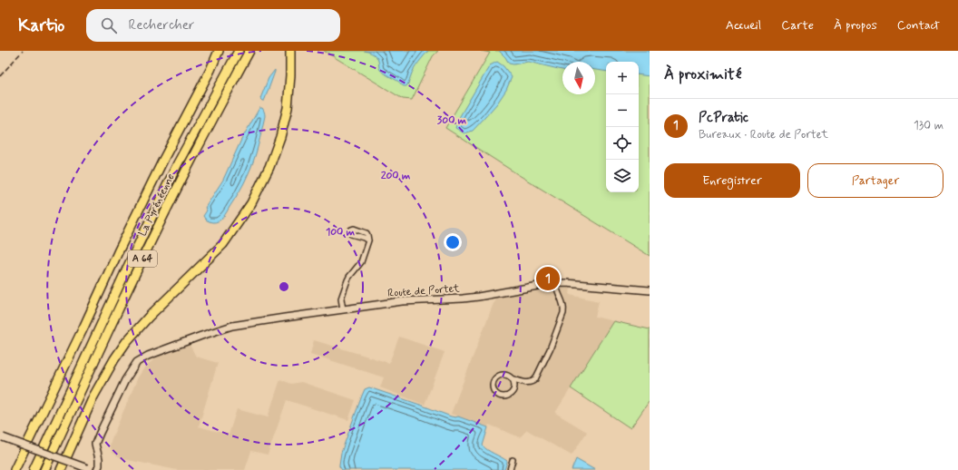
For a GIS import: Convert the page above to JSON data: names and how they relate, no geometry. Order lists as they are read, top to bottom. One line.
{"streets":{"highway":["La Pyrénéenne","A 64"],"street":["Route de Portet"]},"north":"bottom","page":{"header":"Kartio","search":"Rechercher","nav":["Accueil","Carte","À propos","Contact"],"heading":"À proximité","map_buttons":["+","−"],"list":[{"mark":"1","name":"PcPratic","note":"Bureaux · Route de Portet","value":"130 m"}],"buttons":["Enregistrer","Partager"],"pins":"1"},"rings":["300 m","200 m","100 m"]}
